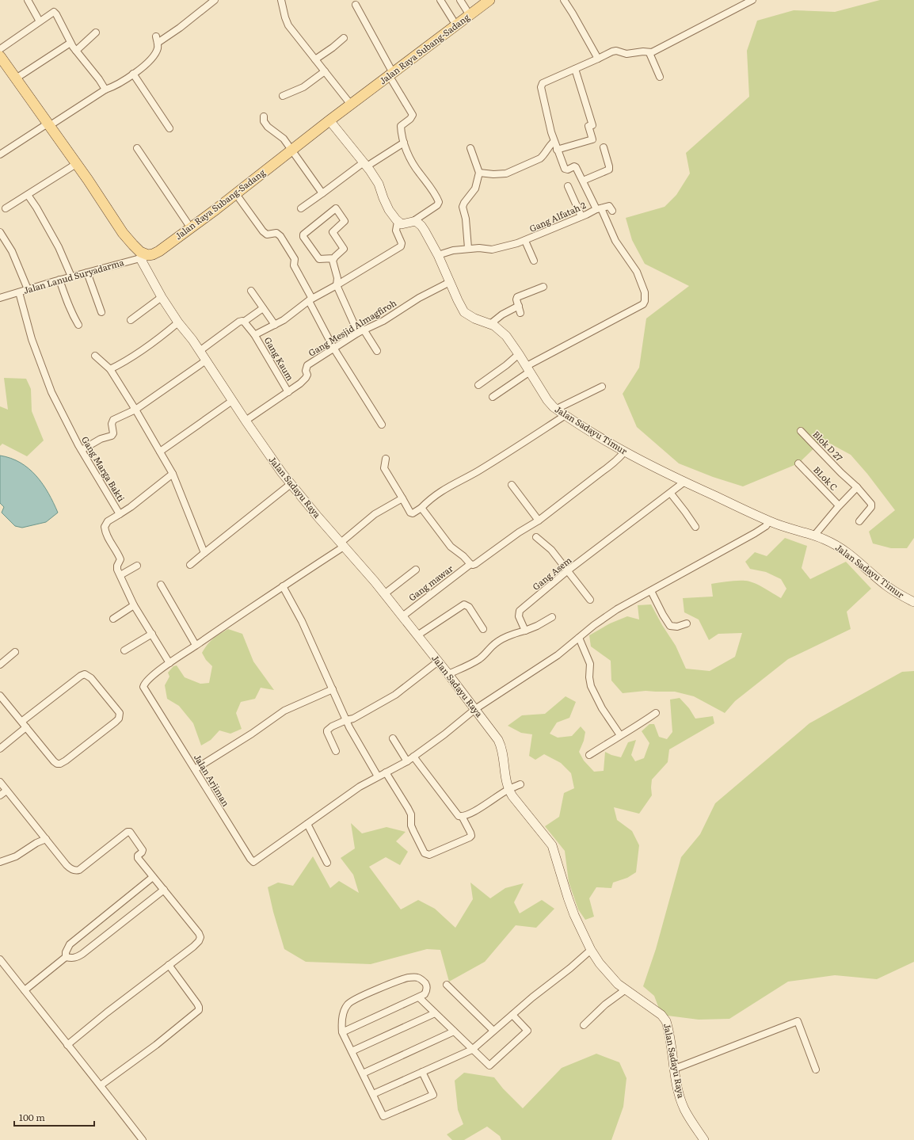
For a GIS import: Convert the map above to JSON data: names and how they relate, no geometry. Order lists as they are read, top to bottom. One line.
{"streets":{"main road":["Jalan Raya Subang-Sadang"],"street":["Gang Alfatah 2","Jalan Lanud Suryadarma","Gang Mesjid Almagfiroh","Gang Kaum","Jalan Sadayu Timur","Blok D 27","Gang Marga Bakti","BLok C","Jalan Sadayu Raya","Gang Asem","Gang mawar","Jalan Arjiman"]},"crossings":[["Jalan Raya Subang-Sadang","Jalan Lanud Suryadarma"],["Jalan Raya Subang-Sadang","Jalan Sadayu Raya"],["Gang Alfatah 2","Jalan Sadayu Timur"],["Jalan Lanud Suryadarma","Gang Marga Bakti"],["Jalan Lanud Suryadarma","Jalan Sadayu Raya"],["Gang Mesjid Almagfiroh","Gang Kaum"],["Gang Mesjid Almagfiroh","Jalan Sadayu Timur"],["Gang Mesjid Almagfiroh","Jalan Sadayu Raya"],["Jalan Sadayu Timur","Gang Asem"],["Jalan Sadayu Timur","Gang mawar"],["Jalan Sadayu Timur","Jalan Arjiman"],["Jalan Sadayu Raya","Gang mawar"],["Jalan Sadayu Raya","Jalan Arjiman"]],"scale_bar":"100 m"}
